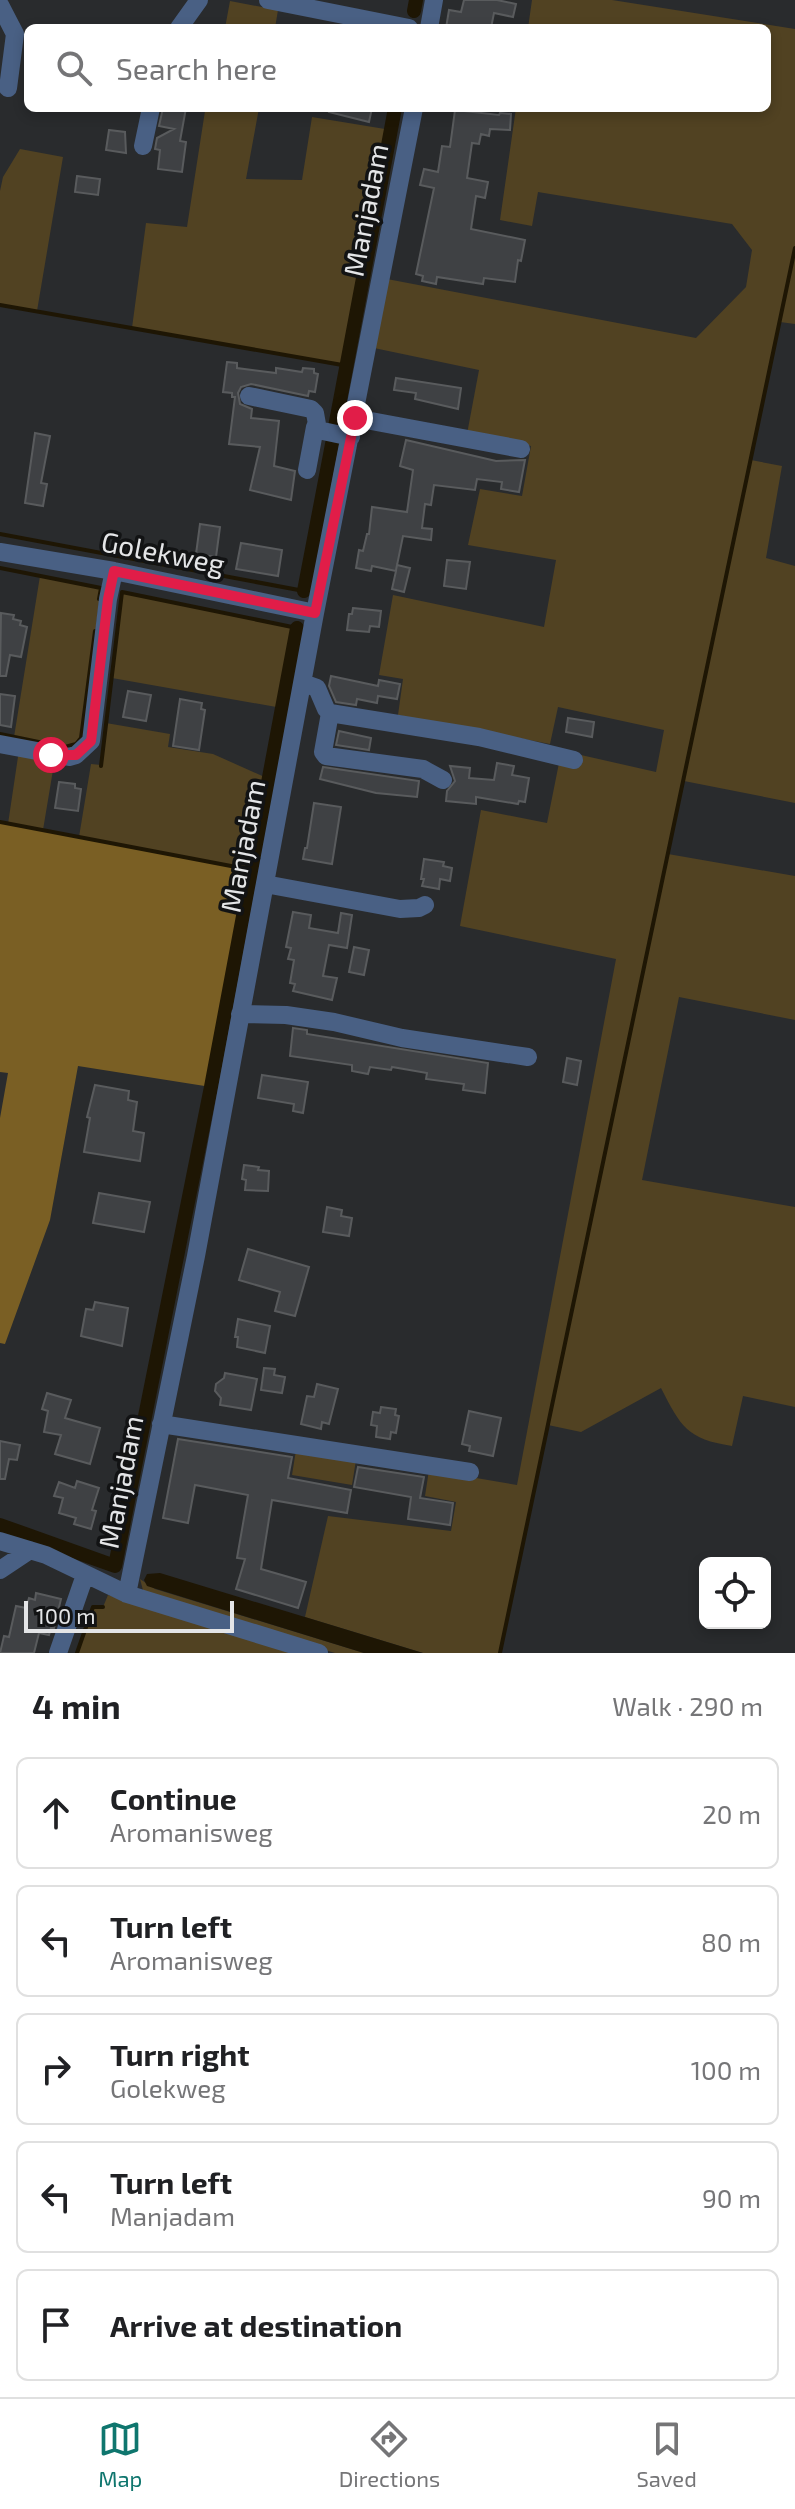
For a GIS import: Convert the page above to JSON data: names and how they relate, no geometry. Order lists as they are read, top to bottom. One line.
{"streets":{"street":["Manjadam","Golekweg"]},"crossings":[["Manjadam","Golekweg"]],"scale_bar":"100 m","page":{"search":"Search here","scale":"100 m","heading":["4 min","Walk · 290 m"],"list":[["Continue","Aromanisweg","20 m"],["Turn left","Aromanisweg","80 m"],["Turn right","Golekweg","100 m"],["Turn left","Manjadam","90 m"],"Arrive at destination"],"nav":["Map","Directions","Saved"]}}
